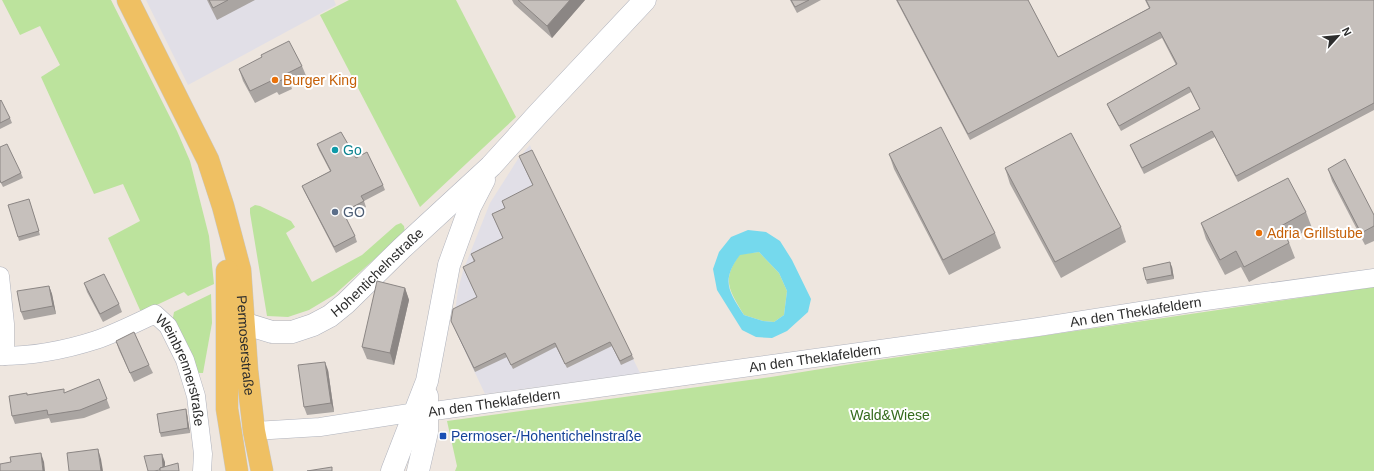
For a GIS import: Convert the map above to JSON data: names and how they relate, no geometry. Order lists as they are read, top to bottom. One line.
{"streets":{"main road":["Hohentichelnstraße","Permoserstraße"],"street":["An den Theklafeldern","Weinbrennerstraße"]},"crossings":[["Hohentichelnstraße","An den Theklafeldern"],["Hohentichelnstraße","Permoserstraße"],["An den Theklafeldern","Permoserstraße"]],"parks":["Wald&Wiese"],"places":{"other":["Burger King","Go","GO","Adria Grillstube"],"transit":["Permoser-/Hohentichelnstraße"]},"north":"top right"}
